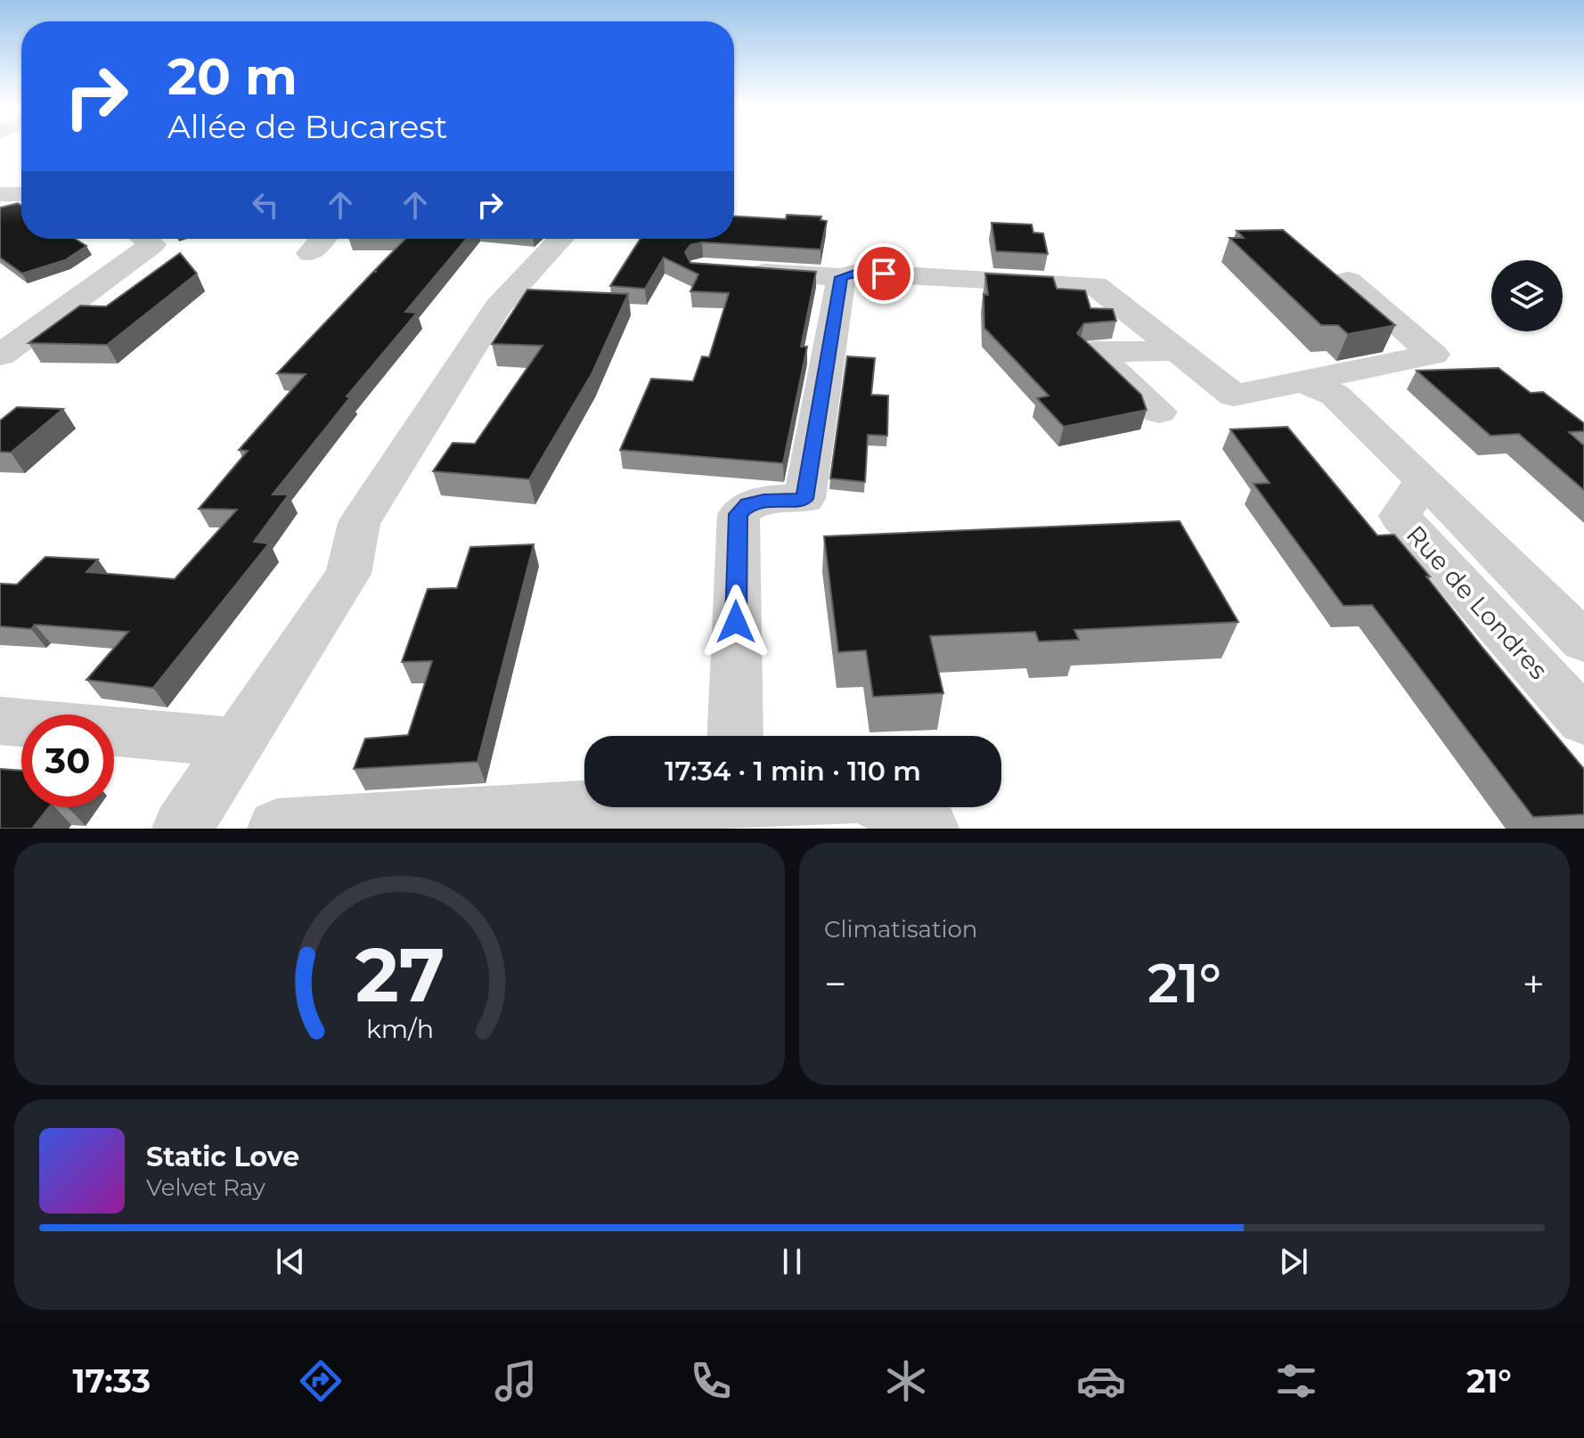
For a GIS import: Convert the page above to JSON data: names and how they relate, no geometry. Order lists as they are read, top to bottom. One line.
{"streets":{"street":["Rue de Londres"]},"page":{"turn":["20 m","Allée de Bucarest"],"limit":"30","trip":"17:34 · 1 min · 110 m","tile":"Climatisation","heat":["−","21°","+"],"song":["Static Love","Velvet Ray"],"tabs":["17:33","21°"],"gauge":["27","km/h"]}}
